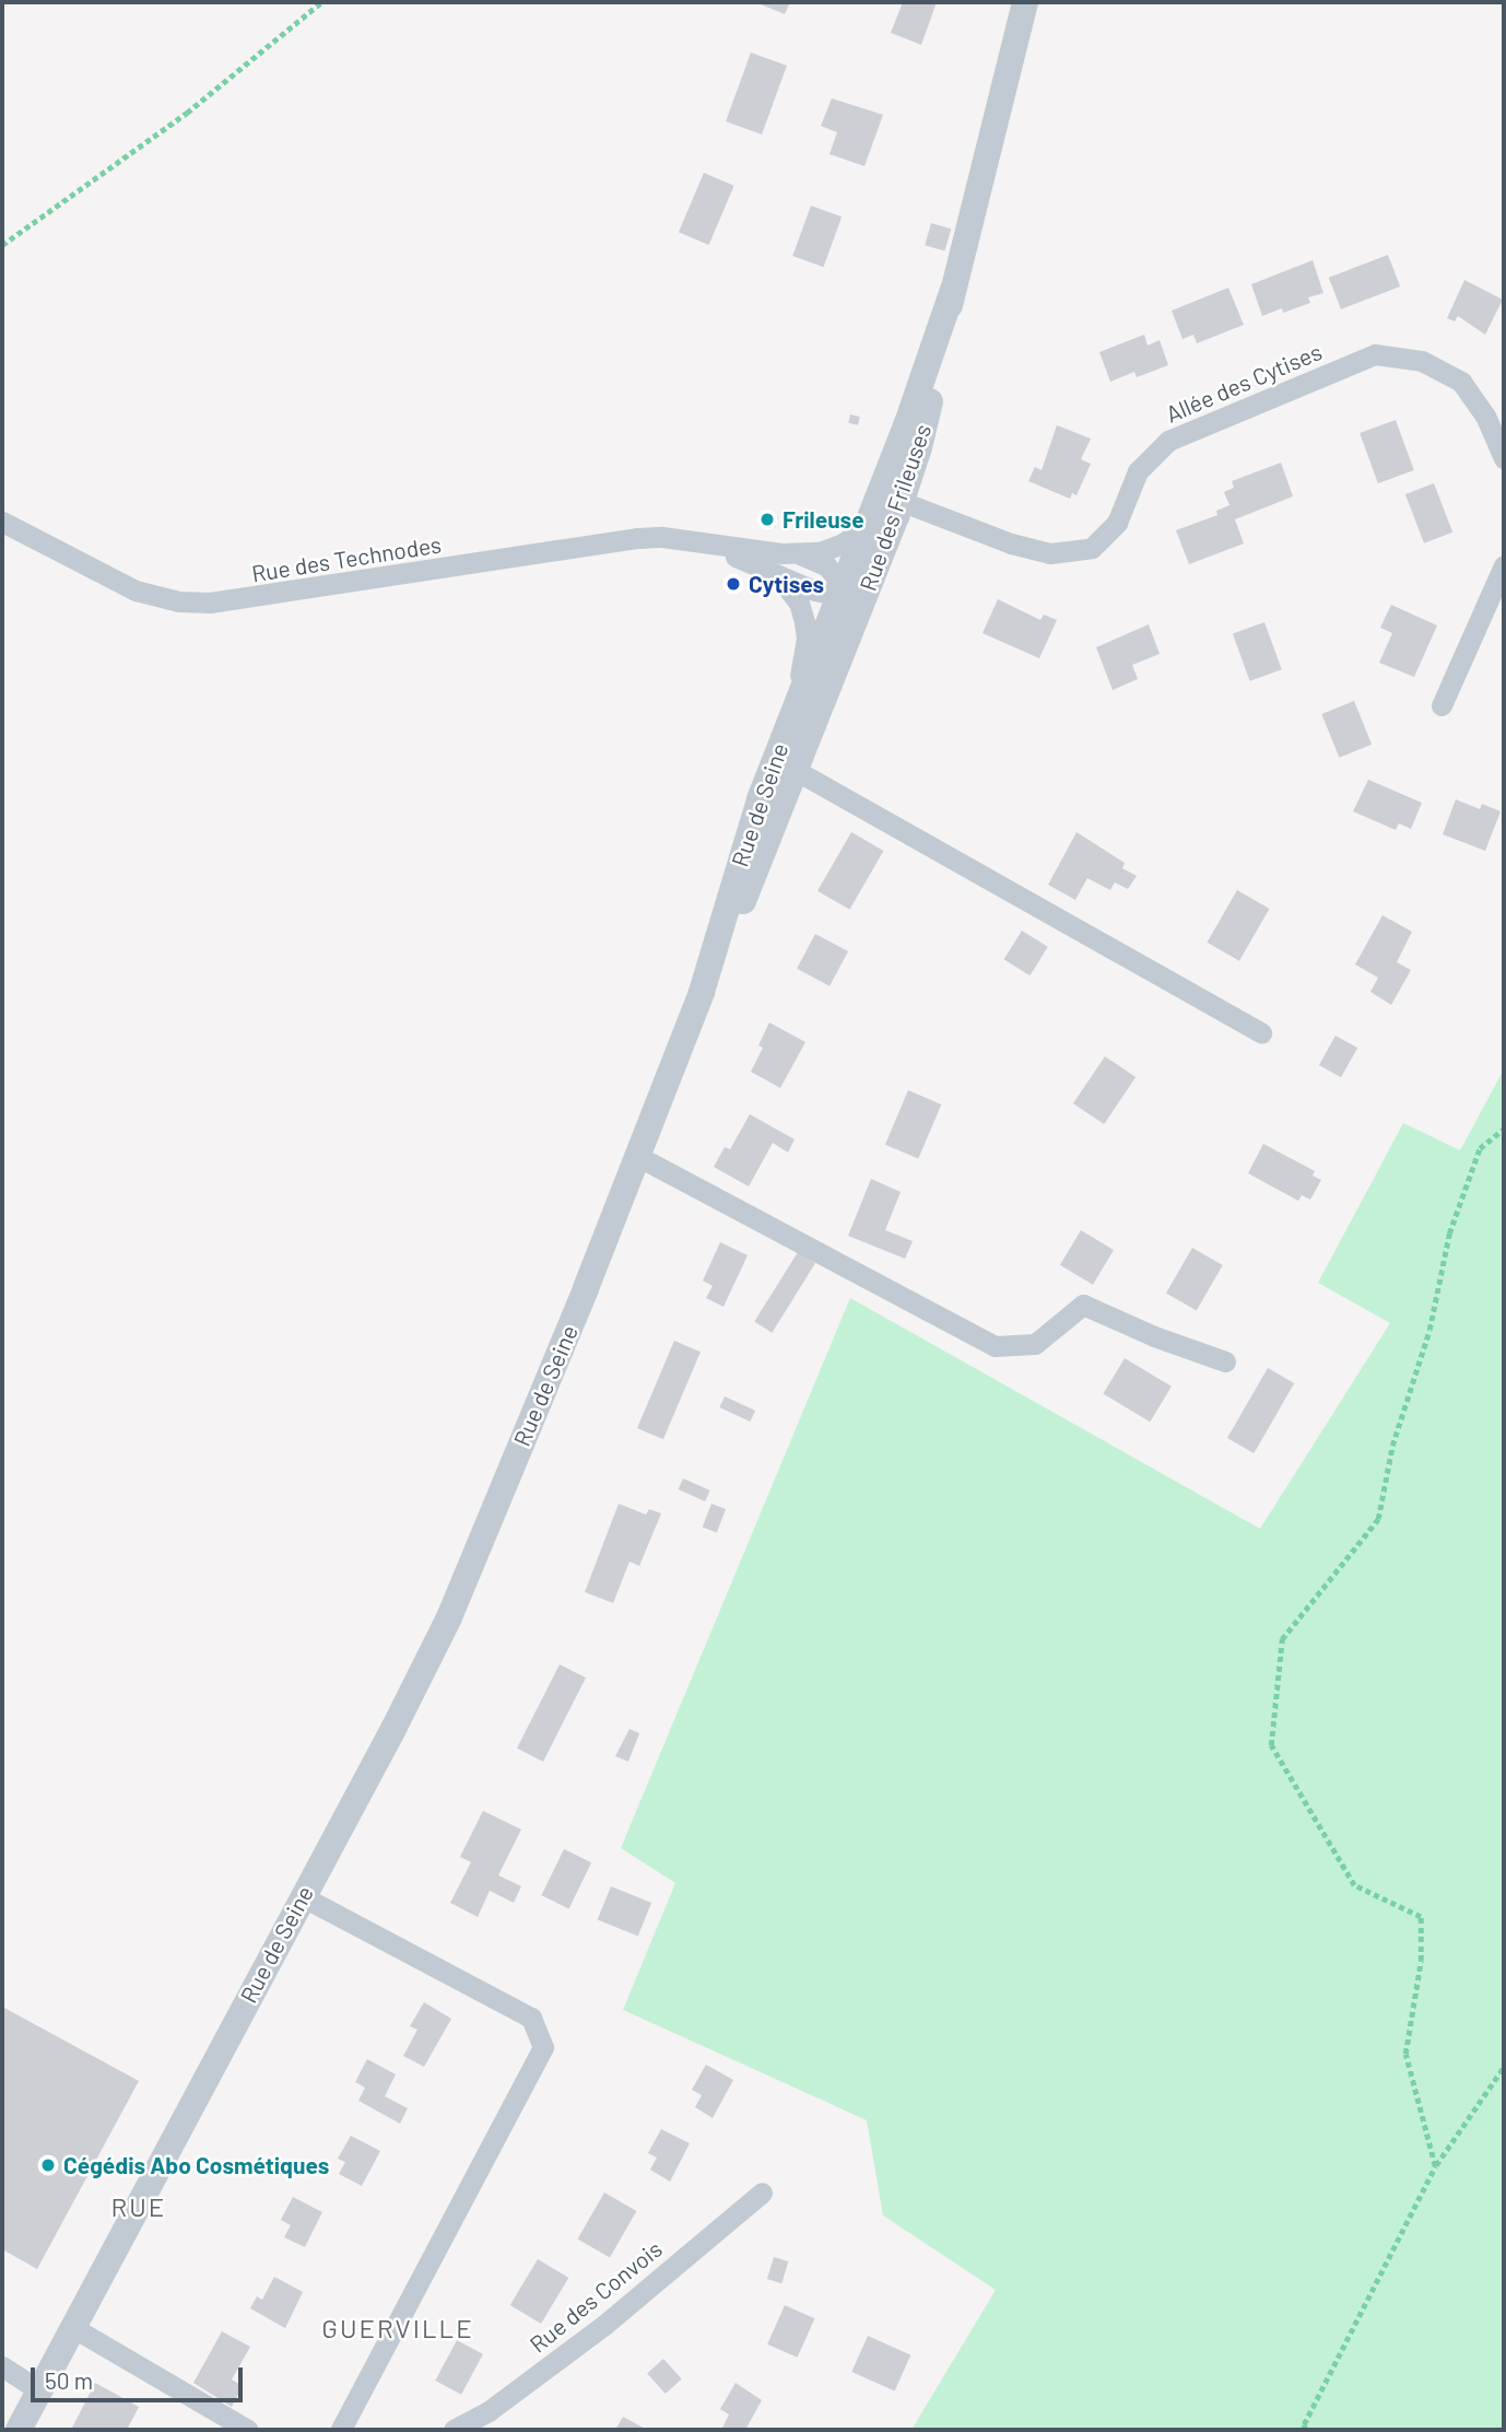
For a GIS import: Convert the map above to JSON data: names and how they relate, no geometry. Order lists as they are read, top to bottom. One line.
{"streets":{"street":["Allée des Cytises","Rue des Frileuses","Rue des Technodes","Rue de Seine","Rue des Convois"]},"crossings":[["Allée des Cytises","Rue des Frileuses"],["Allée des Cytises","Rue de Seine"],["Rue des Frileuses","Rue des Technodes"],["Rue des Frileuses","Rue de Seine"],["Rue des Technodes","Rue de Seine"]],"districts":["RUE","GUERVILLE"],"places":["Frileuse","Cytises","Cégédis Abo Cosmétiques"],"scale_bar":"50 m"}
